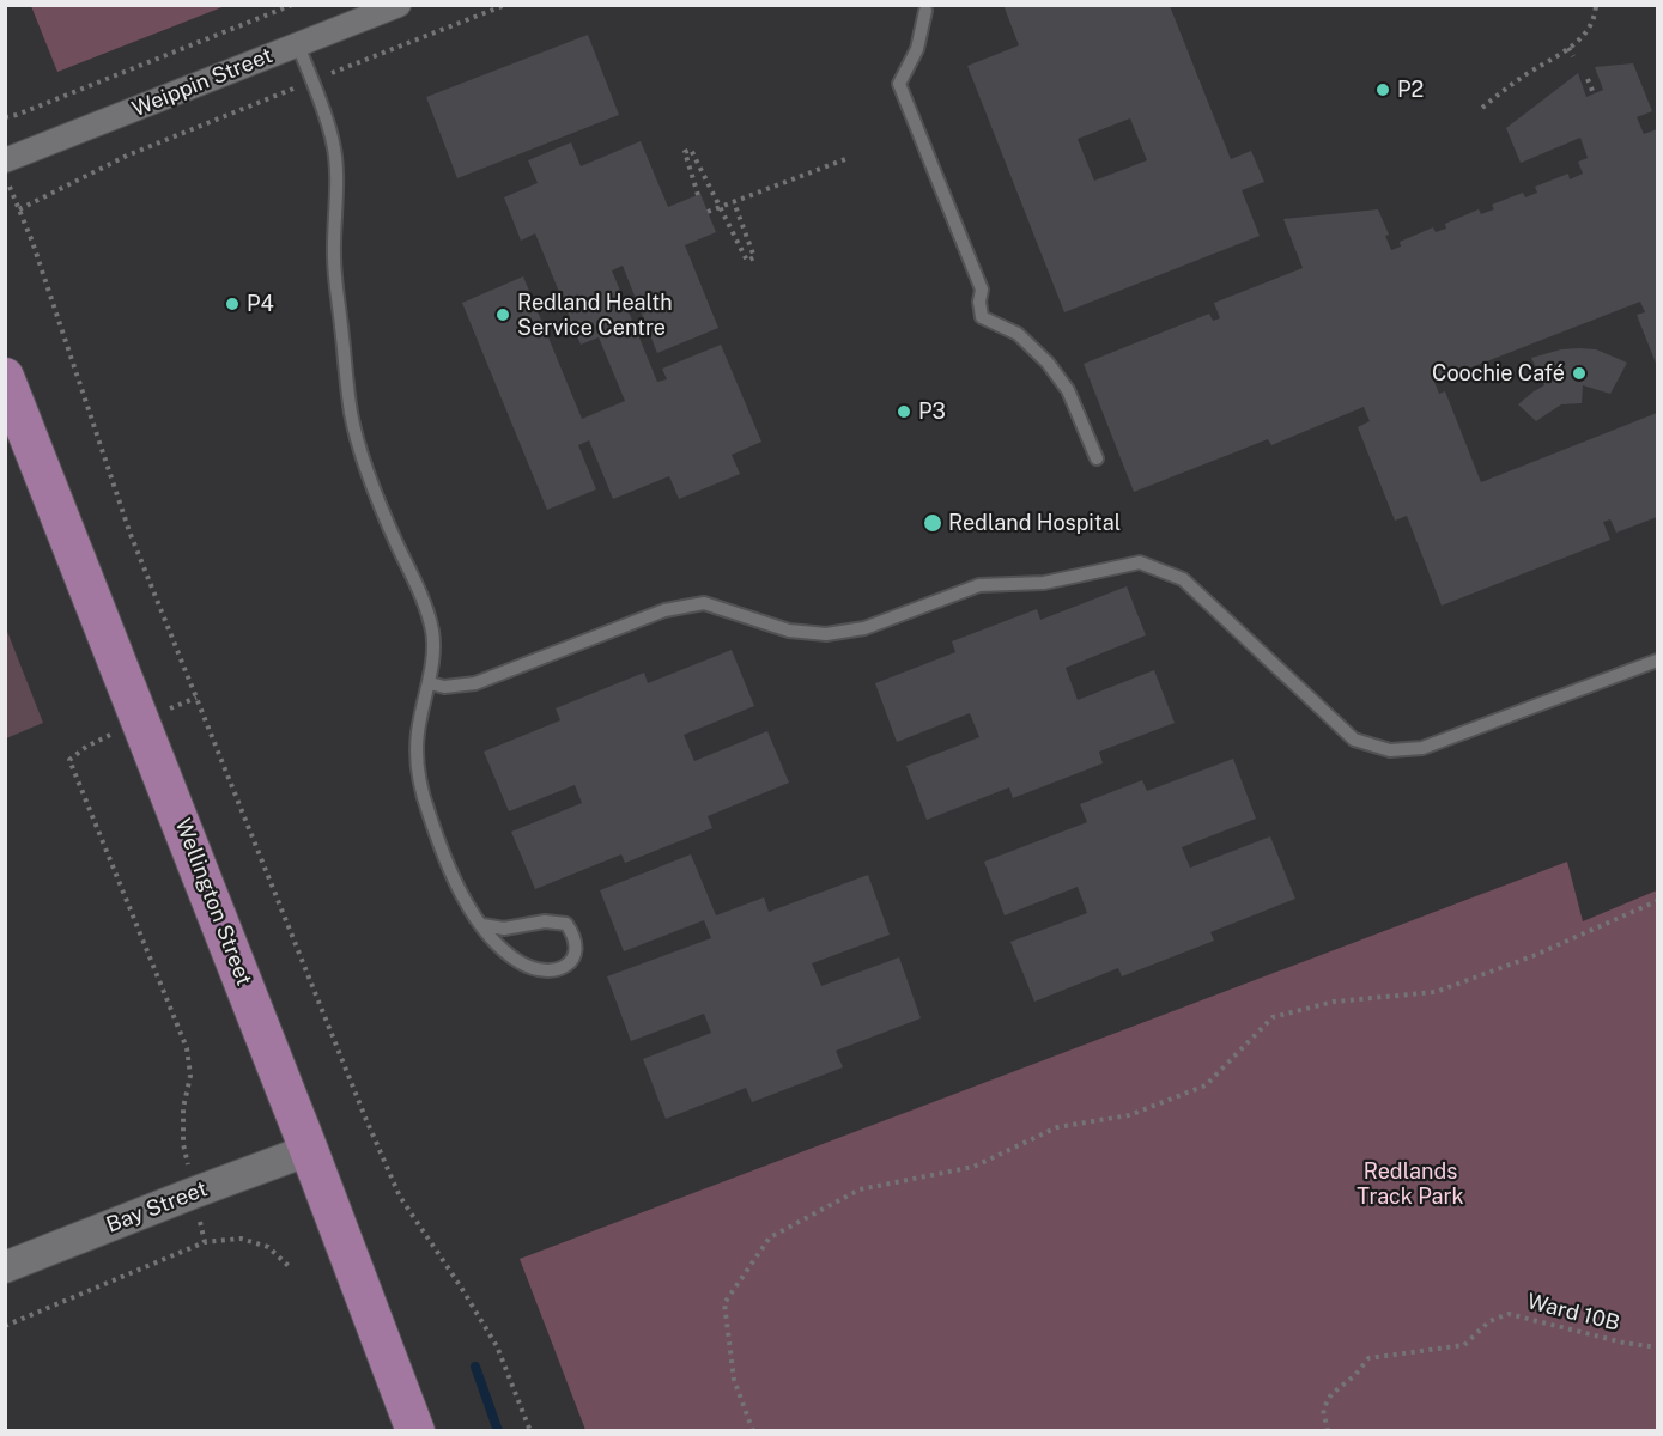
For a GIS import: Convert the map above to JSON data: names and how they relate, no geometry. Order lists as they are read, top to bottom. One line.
{"streets":{"main road":["Wellington Street"],"street":["Weippin Street","Bay Street"],"path":["Ward 10B"]},"crossings":[["Wellington Street","Bay Street"]],"parks":["Redlands Track Park"],"places":["P2","P4","Redland Health Service Centre","Coochie Café","P3","Redland Hospital"]}
